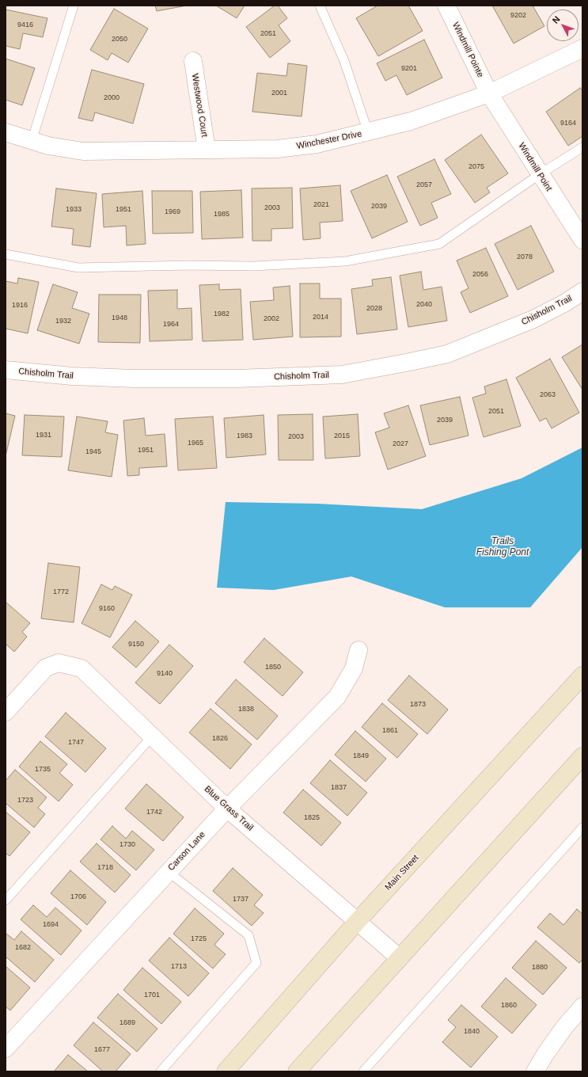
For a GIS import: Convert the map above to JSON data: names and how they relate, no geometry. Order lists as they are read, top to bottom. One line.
{"streets":{"main road":["Main Street"],"street":["Windmill Pointe","Westwood Court","Winchester Drive","Windmill Point","Chisholm Trail","Blue Grass Trail","Carson Lane"]},"crossings":[["Windmill Pointe","Winchester Drive"],["Windmill Pointe","Windmill Point"],["Westwood Court","Winchester Drive"],["Winchester Drive","Windmill Point"],["Blue Grass Trail","Carson Lane"],["Blue Grass Trail","Main Street"]],"water":["Trails Fishing Pont"],"house_numbers":["9202","9416","2051","2050","9201","2001","2000","9164","2075","2057","2021","2039","2003","1933","1951","1969","1985","2078","2056","2040","1916","2028","1982","2014","1948","2002","1932","1964","2063","2051","2039","1931","1983","2015","2003","1965","2027","1951","1945","1772","9160","9150","1850","9140","1873","1838","1861","1826","1747","1849","1735","1837","1723","1742","1825","1730","1718","1706","1737","1694","1725","1682","1713","1880","1701","1860","1689","1840","1677"],"north":"top left"}
